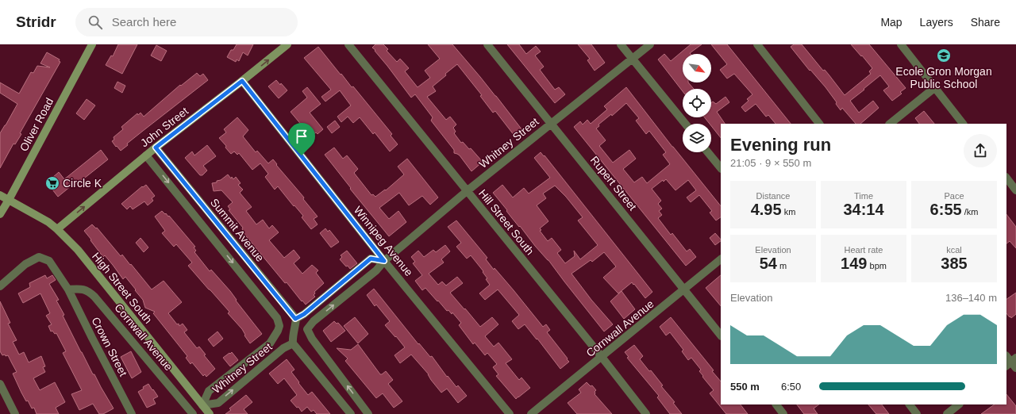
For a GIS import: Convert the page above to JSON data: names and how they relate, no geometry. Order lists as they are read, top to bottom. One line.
{"streets":{"main road":["Oliver Road","John Street","High Street South"],"street":["Whitney Street","Rupert Street","Hill Street South","Summit Avenue","Winnipeg Avenue","Cornwall Avenue","Crown Street"]},"crossings":[["Oliver Road","High Street South"],["John Street","Whitney Street"],["John Street","Summit Avenue"],["John Street","Winnipeg Avenue"],["John Street","High Street South"],["Whitney Street","Rupert Street"],["Whitney Street","Hill Street South"],["Whitney Street","Winnipeg Avenue"],["Whitney Street","High Street South"],["Rupert Street","Cornwall Avenue"],["Hill Street South","Cornwall Avenue"],["Cornwall Avenue","Crown Street"]],"one_way":["John Street"],"places":{"school or university":["Ecole Gron Morgan Public School"],"supermarket":["Circle K"]},"north":"bottom right","page":{"header":"Stridr","search":"Search here","nav":["Map","Layers","Share"],"heading":["Evening run","21:05 · 9 × 550 m"],"stats":[["Distance","4.95 km"],["Time","34:14"],["Pace","6:55 /km"],["Elevation","54 m"],["Heart rate","149 bpm"],["kcal","385"]],"chart":["Elevation","136–140 m"],"list":[{"name":"550 m","note":"6:50"}]}}
